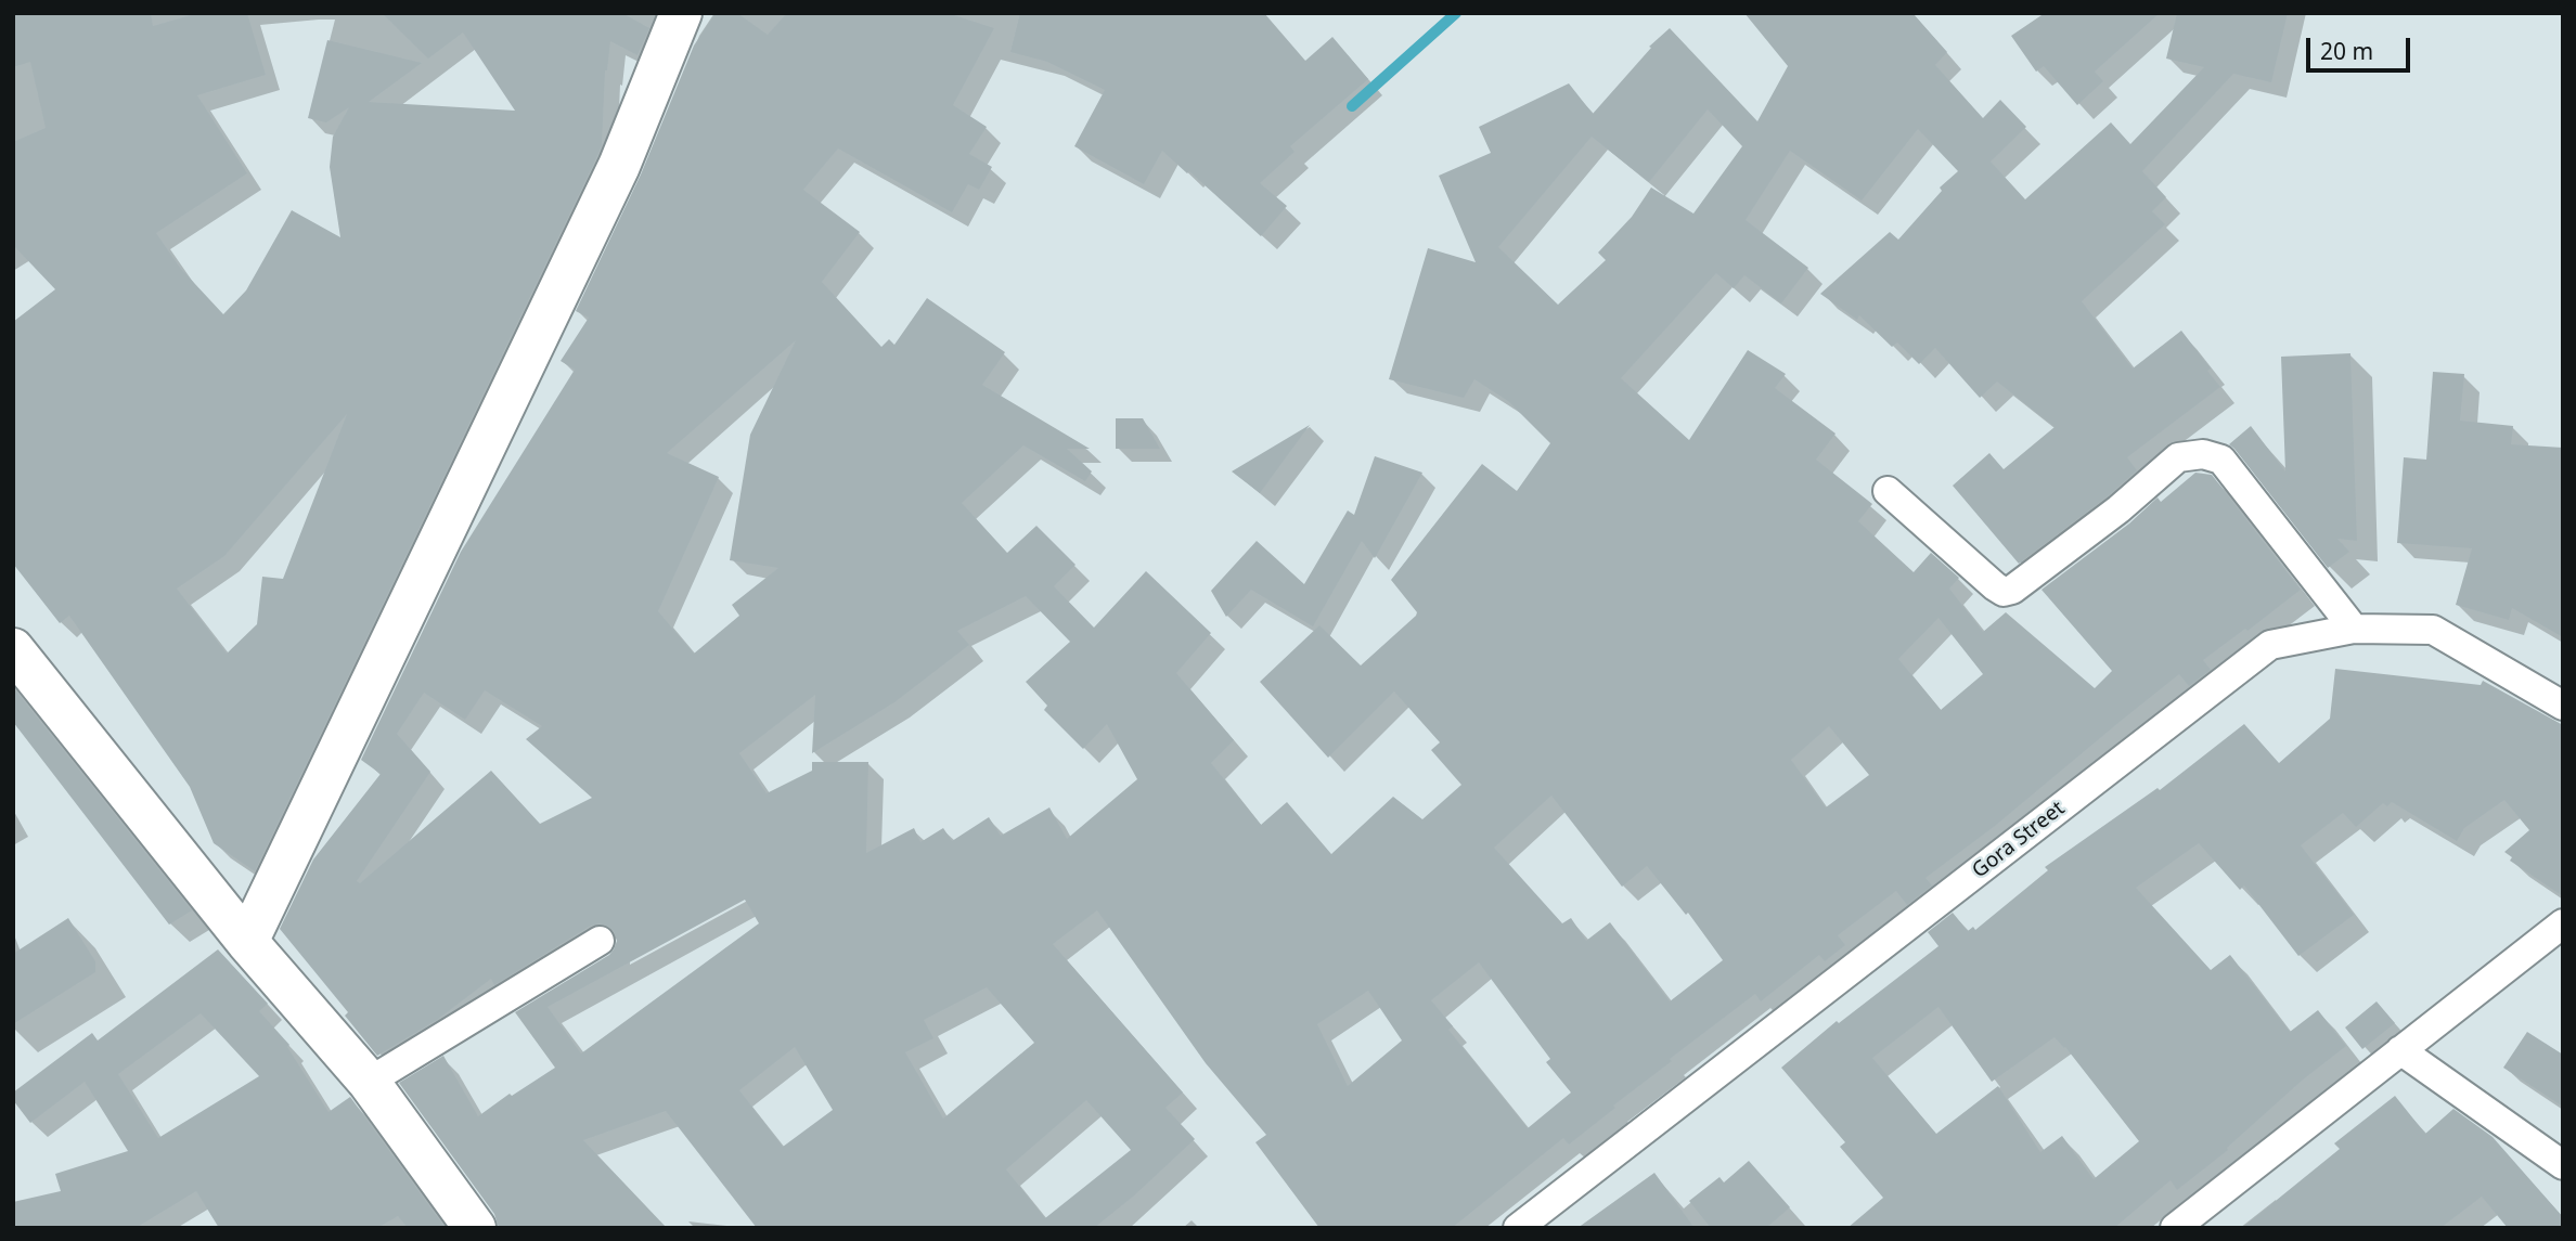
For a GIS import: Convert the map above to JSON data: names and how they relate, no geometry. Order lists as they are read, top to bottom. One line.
{"streets":{"street":["Gora Street"]},"scale_bar":"20 m"}
